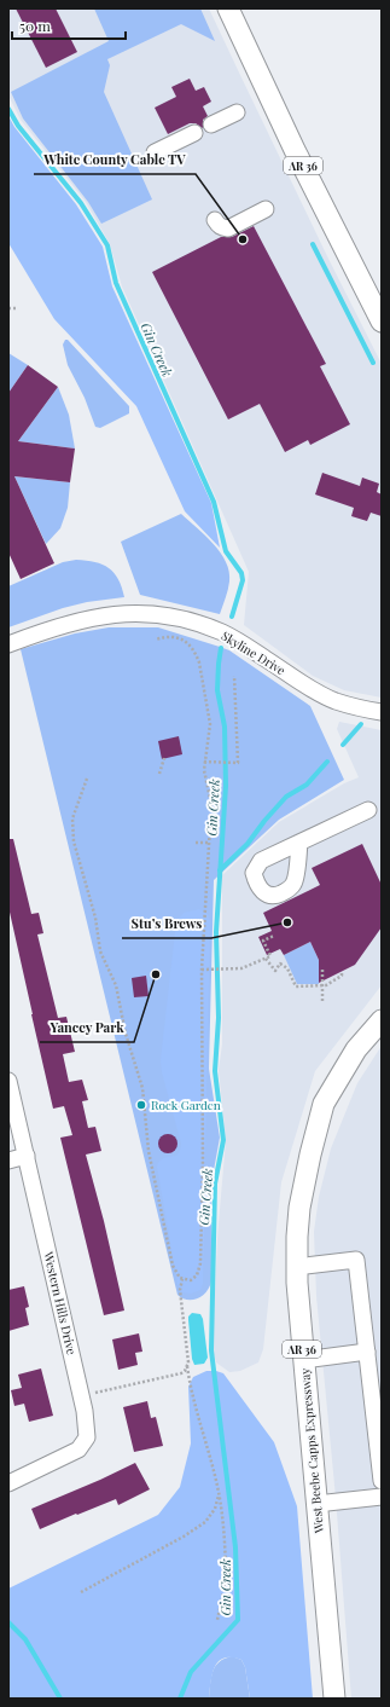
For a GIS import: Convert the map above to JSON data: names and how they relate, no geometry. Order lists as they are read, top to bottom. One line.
{"streets":{"main road":["AR 36","West Beebe Capps Expressway"],"street":["Skyline Drive","Western Hills Drive"]},"water":["Gin Creek"],"places":["White County Cable TV","Stu’s Brews","Yancey Park","Rock Garden"],"scale_bar":"50 m"}
